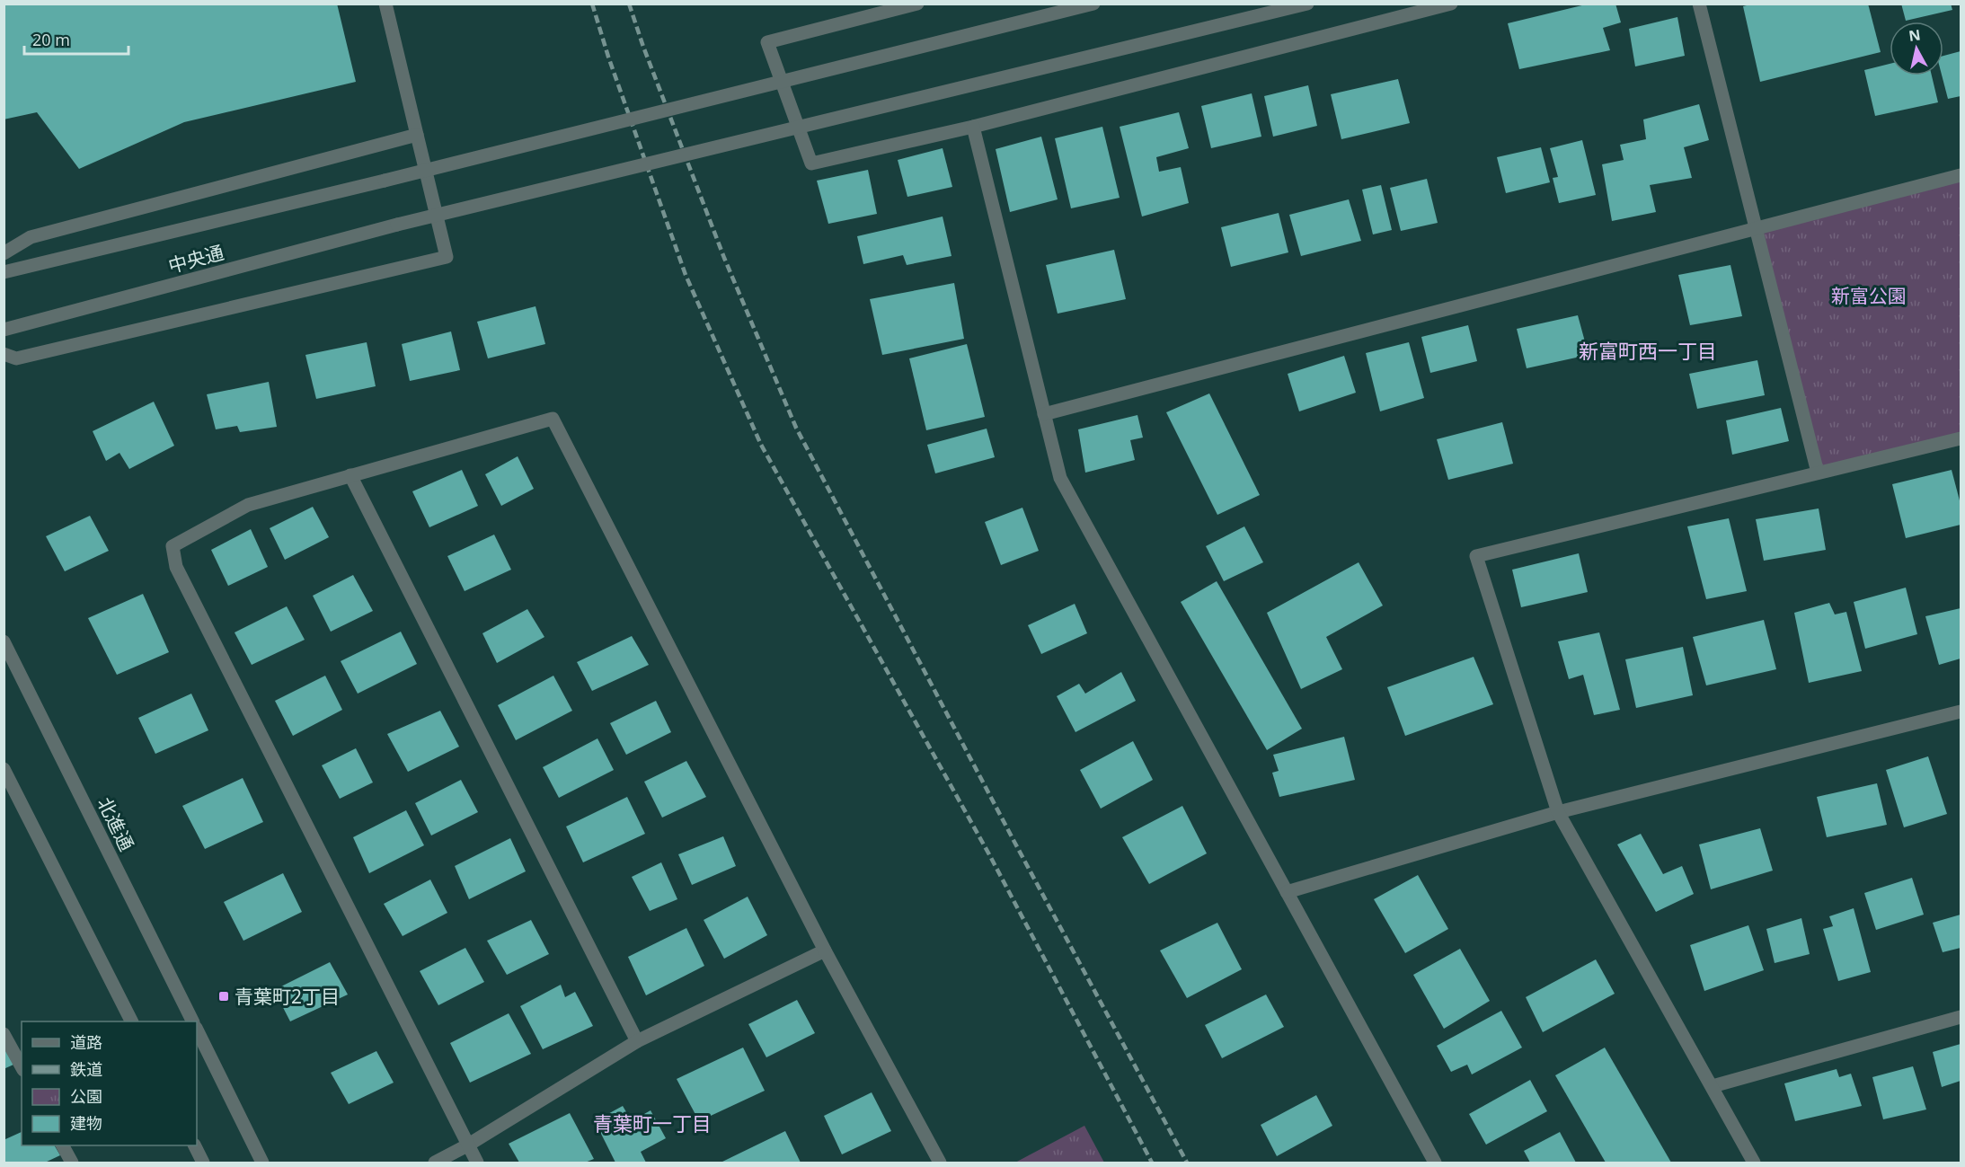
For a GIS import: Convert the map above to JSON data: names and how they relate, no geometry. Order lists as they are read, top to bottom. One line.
{"streets":{"street":["中央通","北進通"]},"districts":["新富町西一丁目","青葉町一丁目"],"parks":["新富公園"],"places":{"transit":["青葉町2丁目"]},"legend":["道路","鉄道","公園","建物"],"scale_bar":"20 m","north":"top"}
